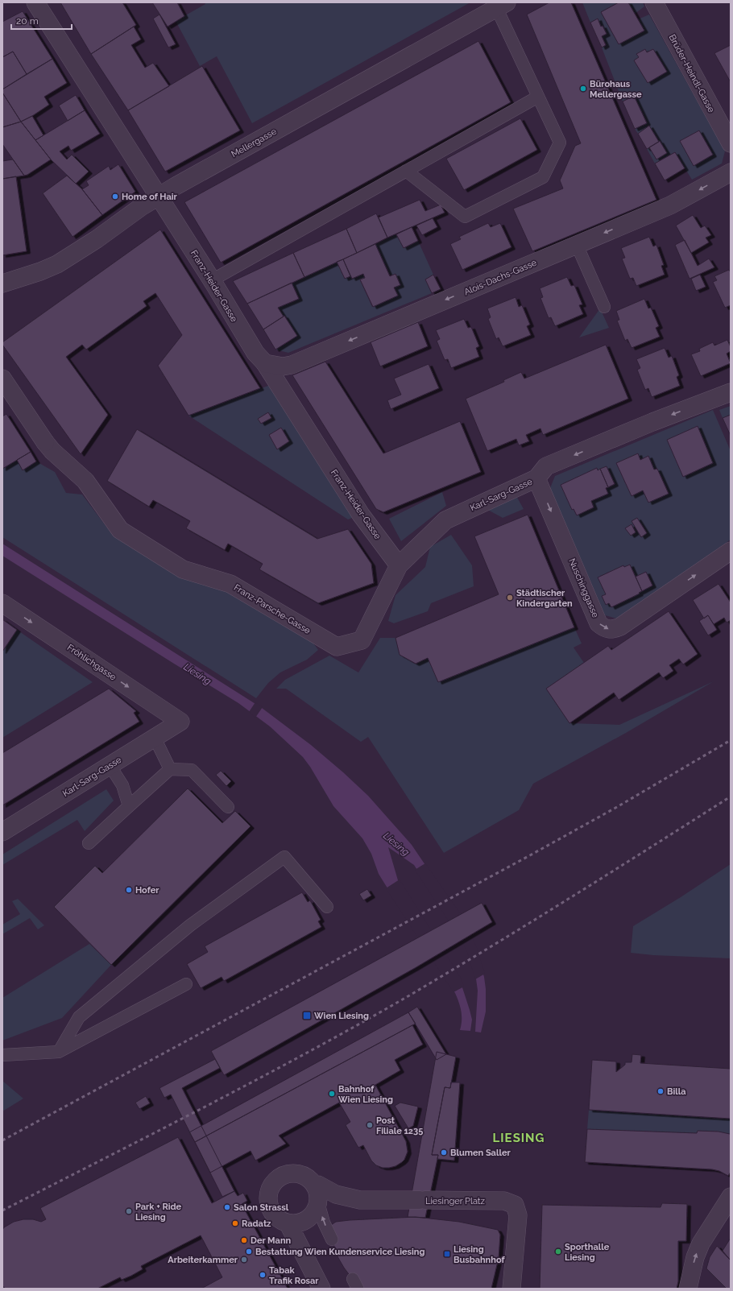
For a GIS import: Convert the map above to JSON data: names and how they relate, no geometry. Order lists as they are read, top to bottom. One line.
{"streets":{"street":["Brüder-Heindl-Gasse","Mellergasse","Alois-Dachs-Gasse","Franz-Heider-Gasse","Karl-Sarg-Gasse","Nuschinggasse","Franz-Parsche-Gasse","Fröhlichgasse","Liesinger Platz"]},"crossings":[["Mellergasse","Franz-Heider-Gasse"],["Alois-Dachs-Gasse","Franz-Heider-Gasse"],["Franz-Heider-Gasse","Karl-Sarg-Gasse"],["Karl-Sarg-Gasse","Nuschinggasse"],["Karl-Sarg-Gasse","Franz-Parsche-Gasse"],["Karl-Sarg-Gasse","Fröhlichgasse"]],"one_way":["Alois-Dachs-Gasse","Fröhlichgasse"],"districts":["LIESING"],"water":["Liesing"],"places":{"other":["Bürohaus Mellergasse","Home of Hair","Städtischer Kindergarten","Hofer","Billa","Bahnhof Wien Liesing","Post Filiale 1235","Blumen Saller","Salon Strassl","Park + Ride Liesing","Radatz","Der Mann","Bestattung Wien Kundenservice Liesing","Sporthalle Liesing","Arbeiterkammer","Tabak Trafik Rosar"],"transit":["Wien Liesing","Liesing Busbahnhof"]},"scale_bar":"20 m"}
